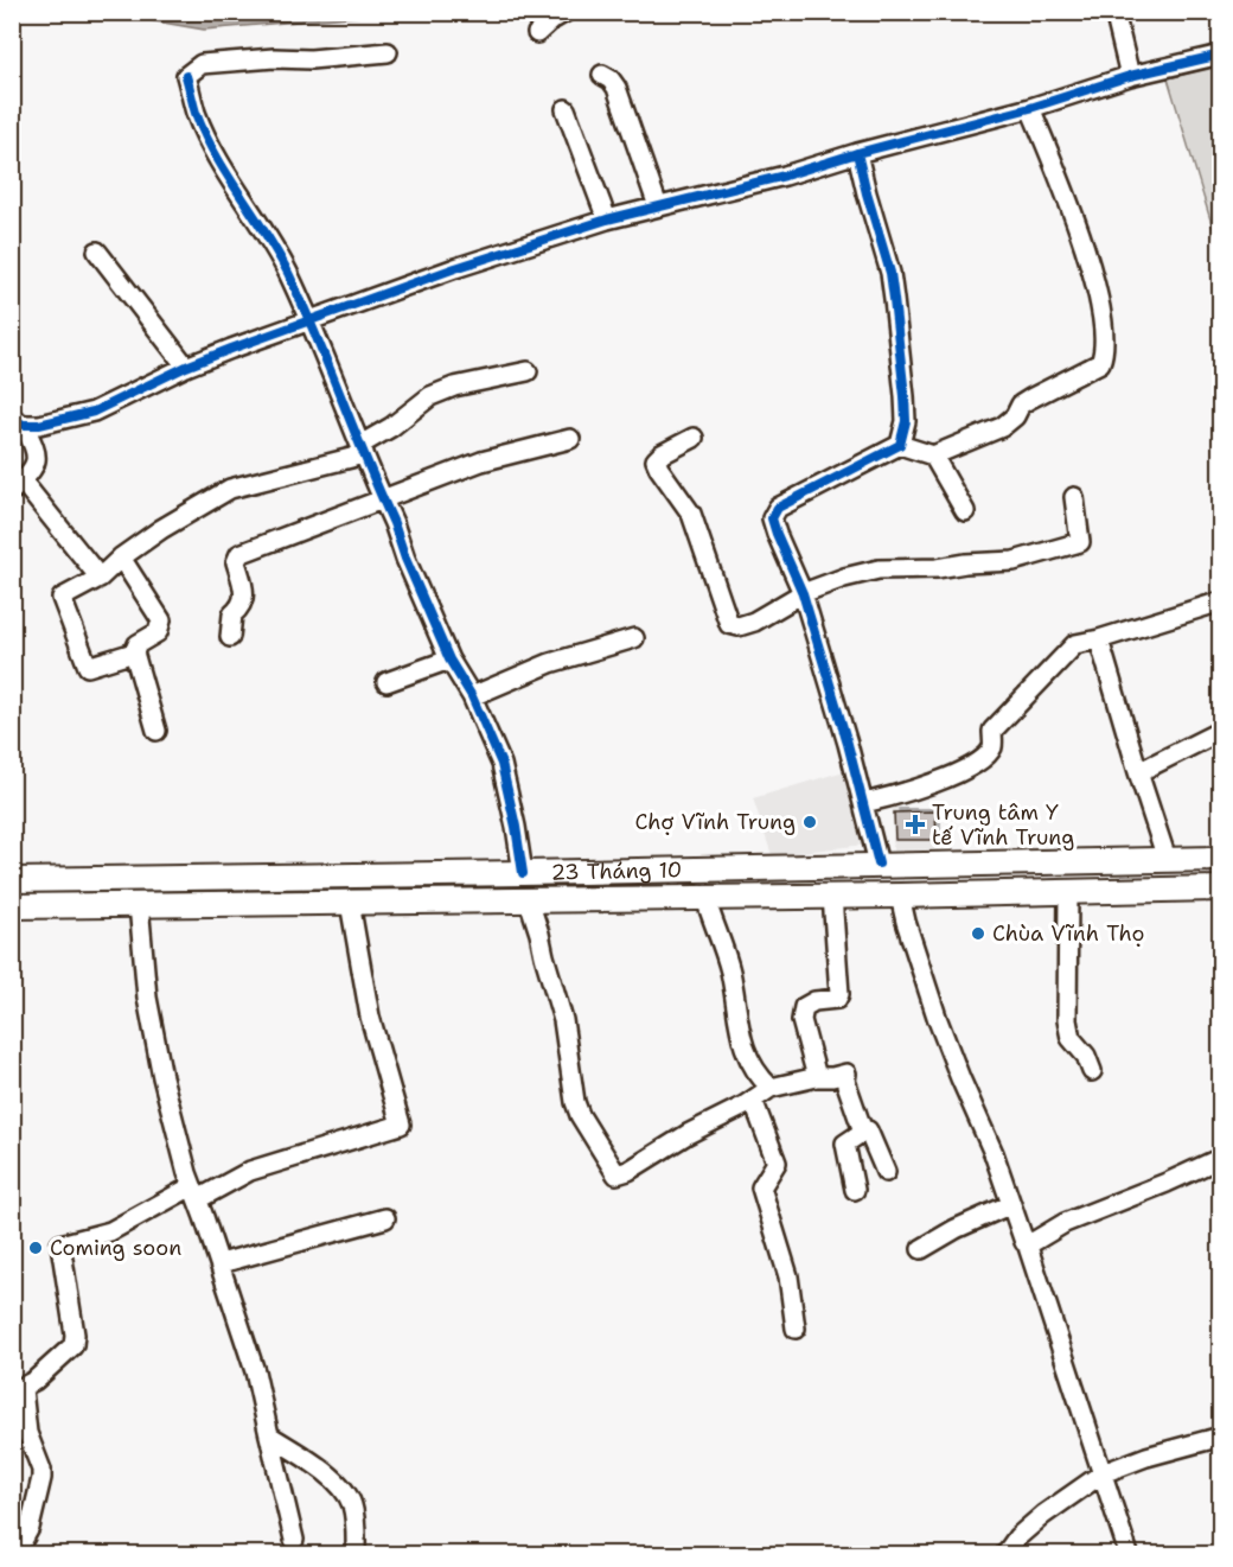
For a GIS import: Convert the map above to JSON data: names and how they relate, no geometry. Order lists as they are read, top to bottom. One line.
{"streets":{"main road":["23 Tháng 10"]},"places":{"other":["Chợ Vĩnh Trung","Chùa Vĩnh Thọ","Coming soon"],"health":["Trung tâm Y tế Vĩnh Trung"]}}
